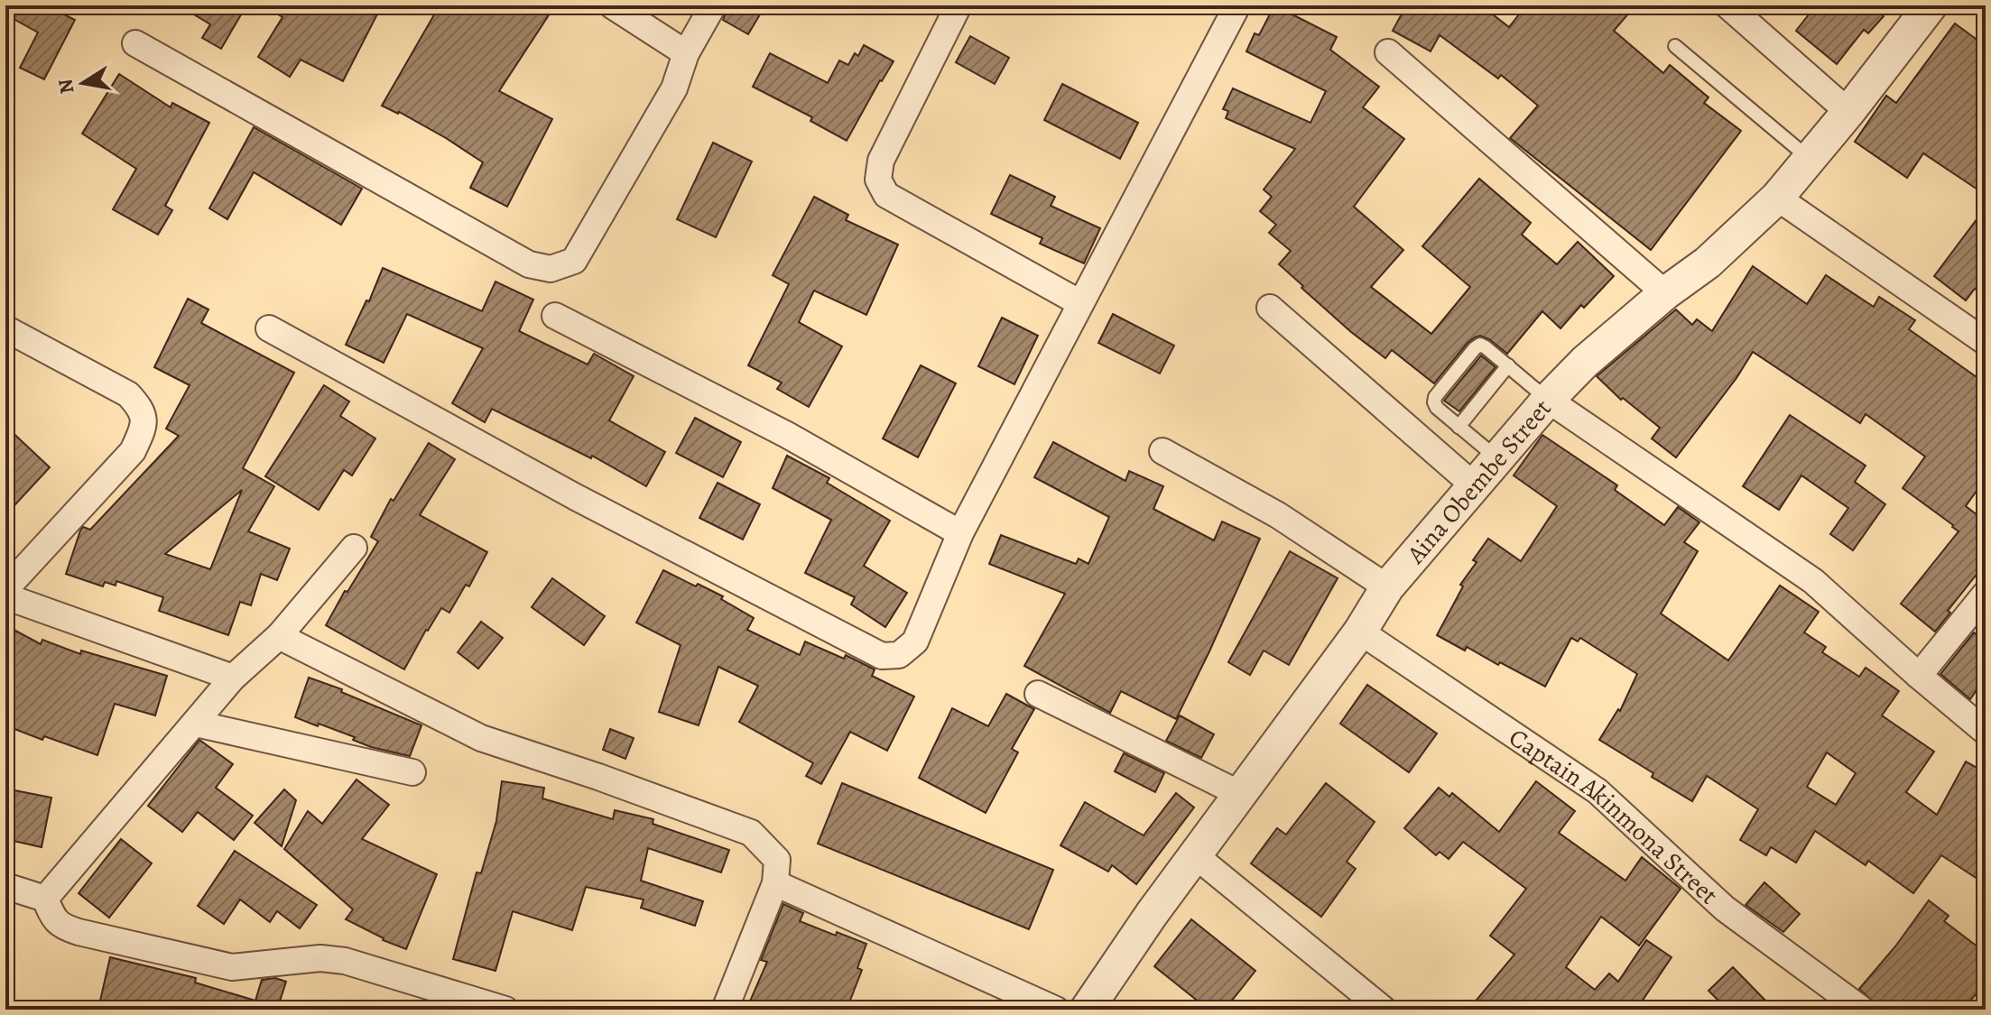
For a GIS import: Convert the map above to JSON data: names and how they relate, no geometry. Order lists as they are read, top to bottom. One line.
{"streets":{"street":["Aina Obembe Street","Captain Akinmona Street"]},"crossings":[["Aina Obembe Street","Captain Akinmona Street"]],"north":"left"}
